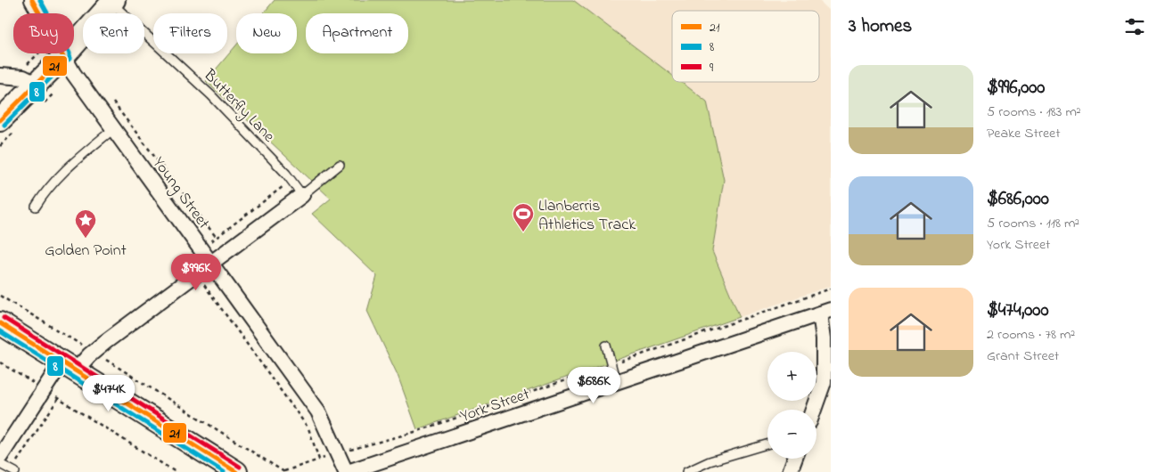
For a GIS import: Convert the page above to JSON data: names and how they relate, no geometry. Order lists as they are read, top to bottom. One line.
{"streets":{"street":["Young Street","York Street"],"lane":["Butterfly Lane"]},"crossings":[["Young Street","York Street"]],"places":{"sports":["Llanberris Athletics Track"],"place":["Golden Point"]},"lines":["transit line 21","transit line 8","transit line 9"],"legend":["21","8","9"],"page":{"heading":"3 homes","chip":["Buy","Rent","Filters","New","Apartment"],"list":[{"name":"$996,000","note":"5 rooms · 183 m² · Peake Street"},{"name":"$686,000","note":"5 rooms · 118 m² · York Street"},{"name":"$474,000","note":"2 rooms · 78 m² · Grant Street"}],"price":["$996K","$686K","$474K"],"map_buttons":["+","−"]}}
